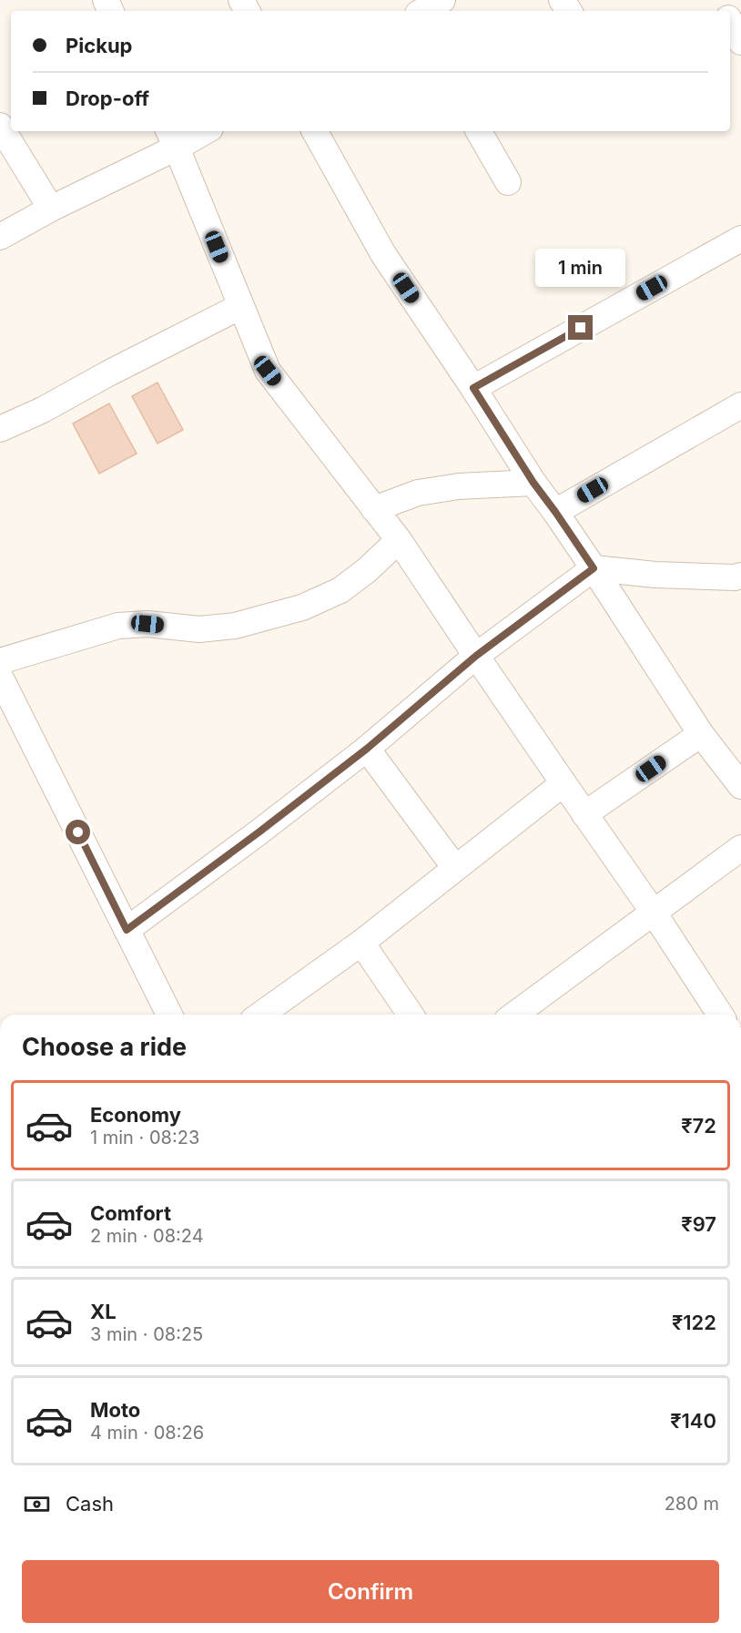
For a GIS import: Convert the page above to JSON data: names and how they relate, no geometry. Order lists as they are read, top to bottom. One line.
{"page":{"banner":["Pickup","Drop-off"],"bubble":"1 min","heading":"Choose a ride","list":[{"name":"Economy","note":"1 min · 08:23","value":"₹72"},{"name":"Comfort","note":"2 min · 08:24","value":"₹97"},{"name":"XL","note":"3 min · 08:25","value":"₹122"},{"name":"Moto","note":"4 min · 08:26","value":"₹140"}],"pay":["Cash","280 m"],"buttons":"Confirm"}}
